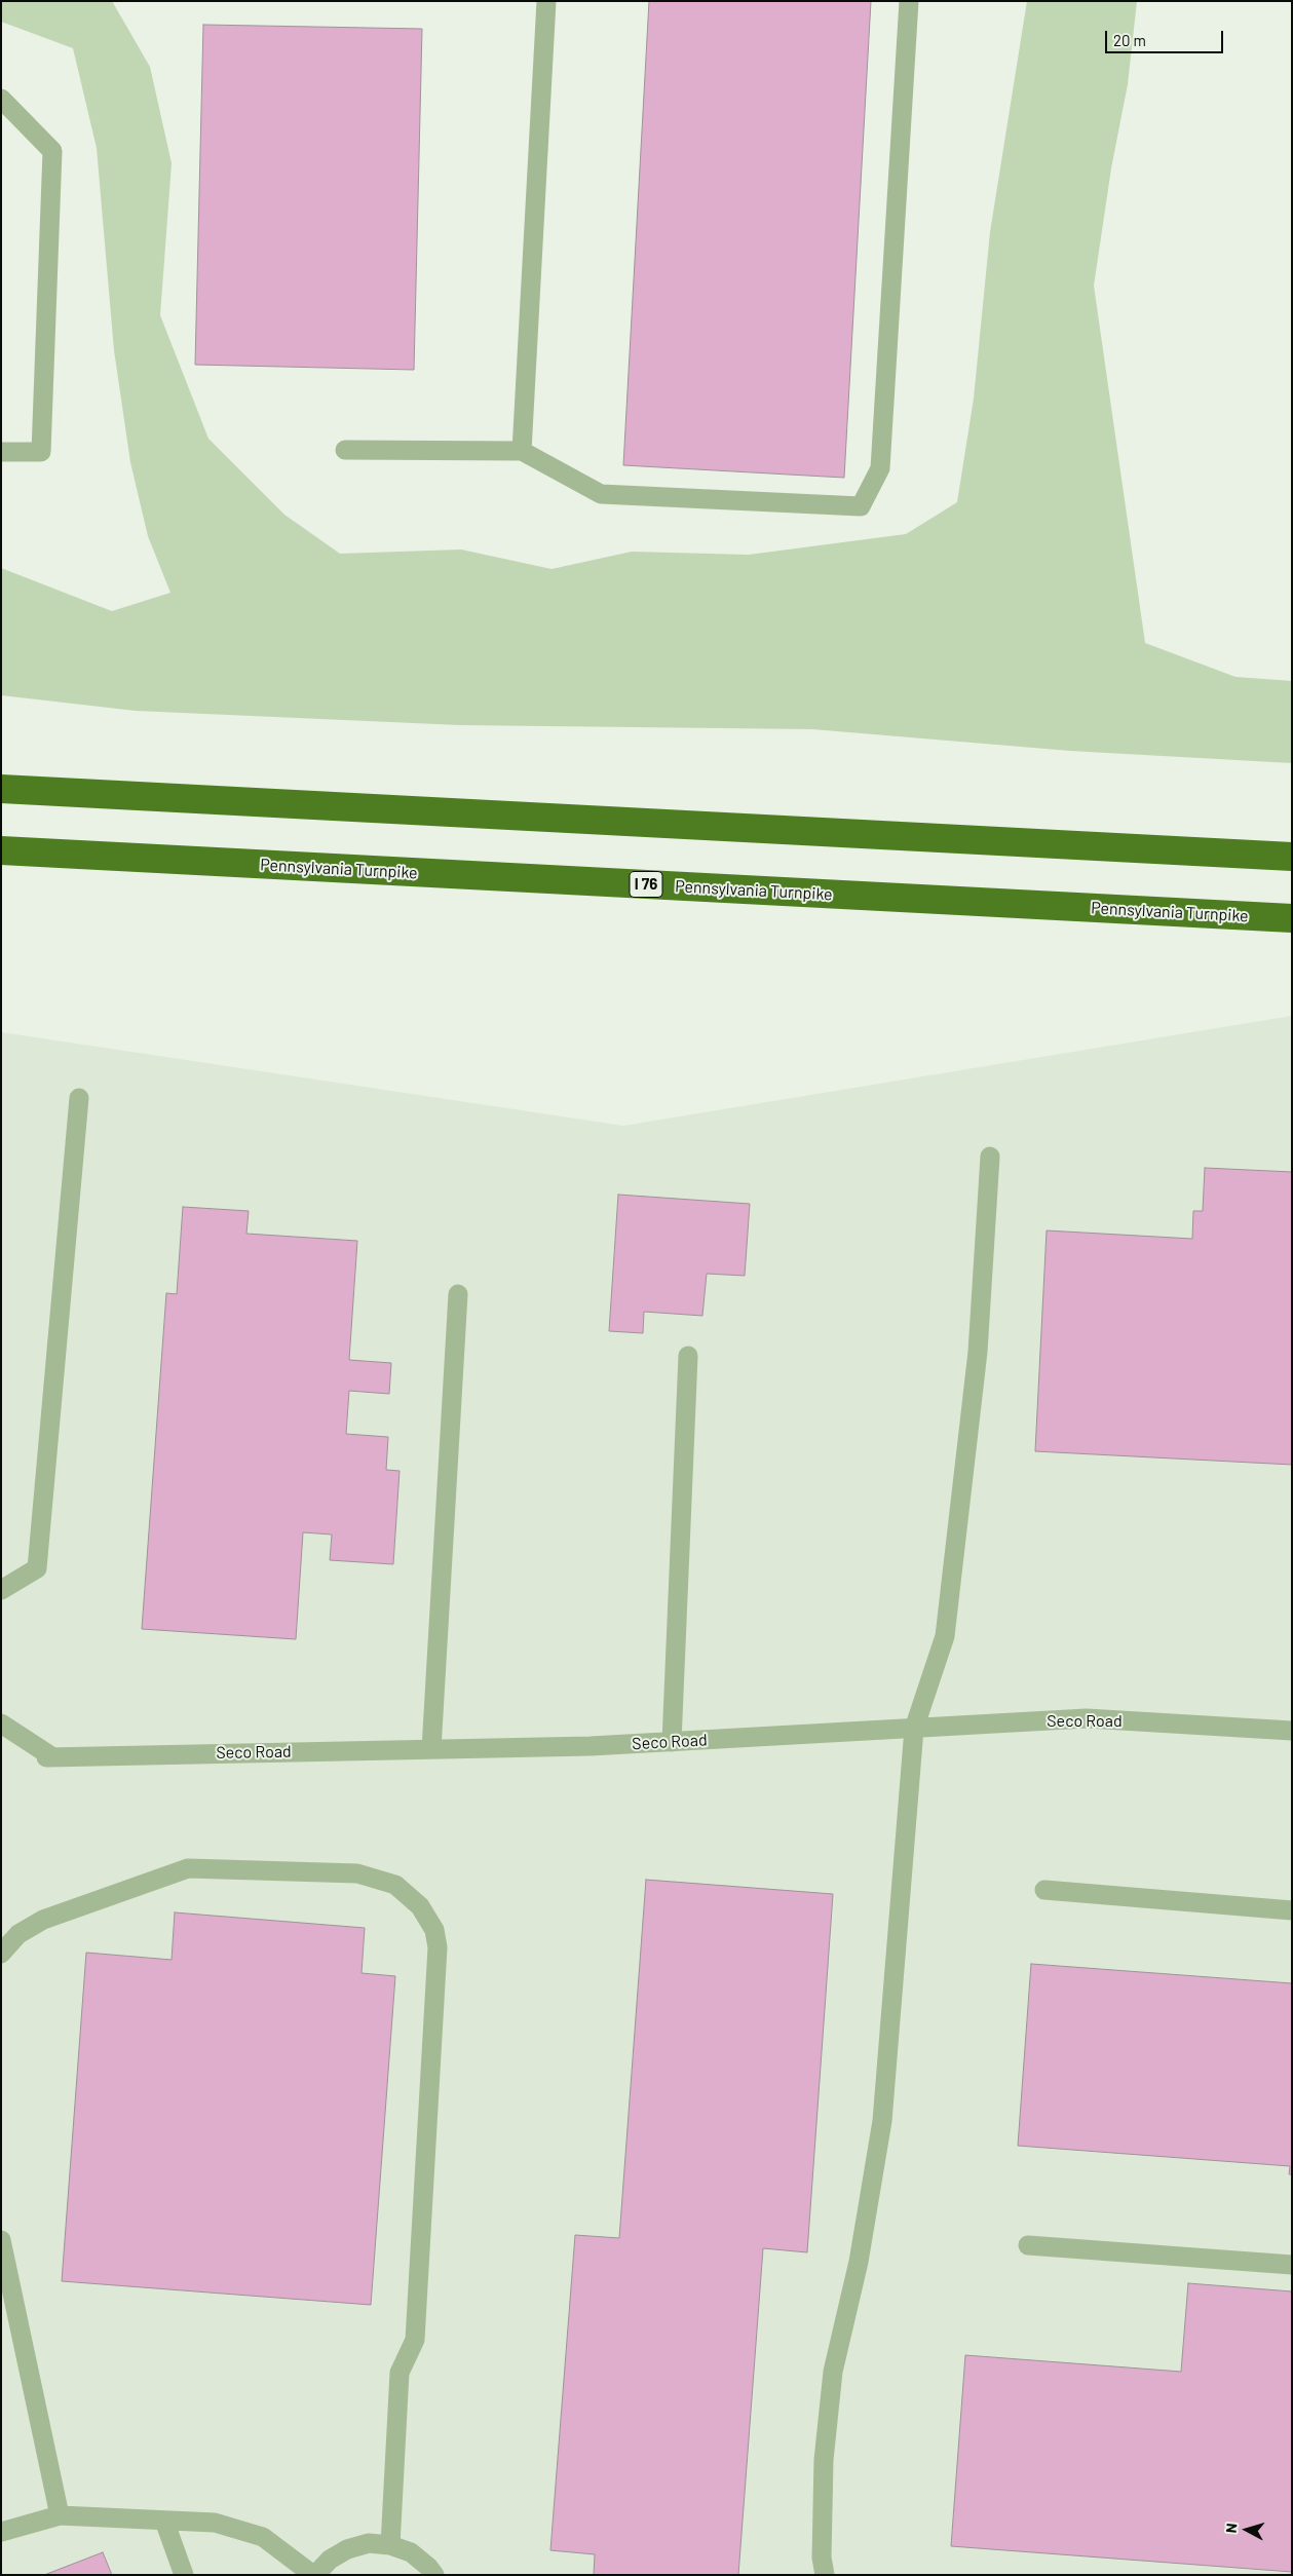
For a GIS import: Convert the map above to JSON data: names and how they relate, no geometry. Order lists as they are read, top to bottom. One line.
{"streets":{"highway":["Pennsylvania Turnpike","I 76"],"lane":["Seco Road"]},"scale_bar":"20 m","north":"left"}
